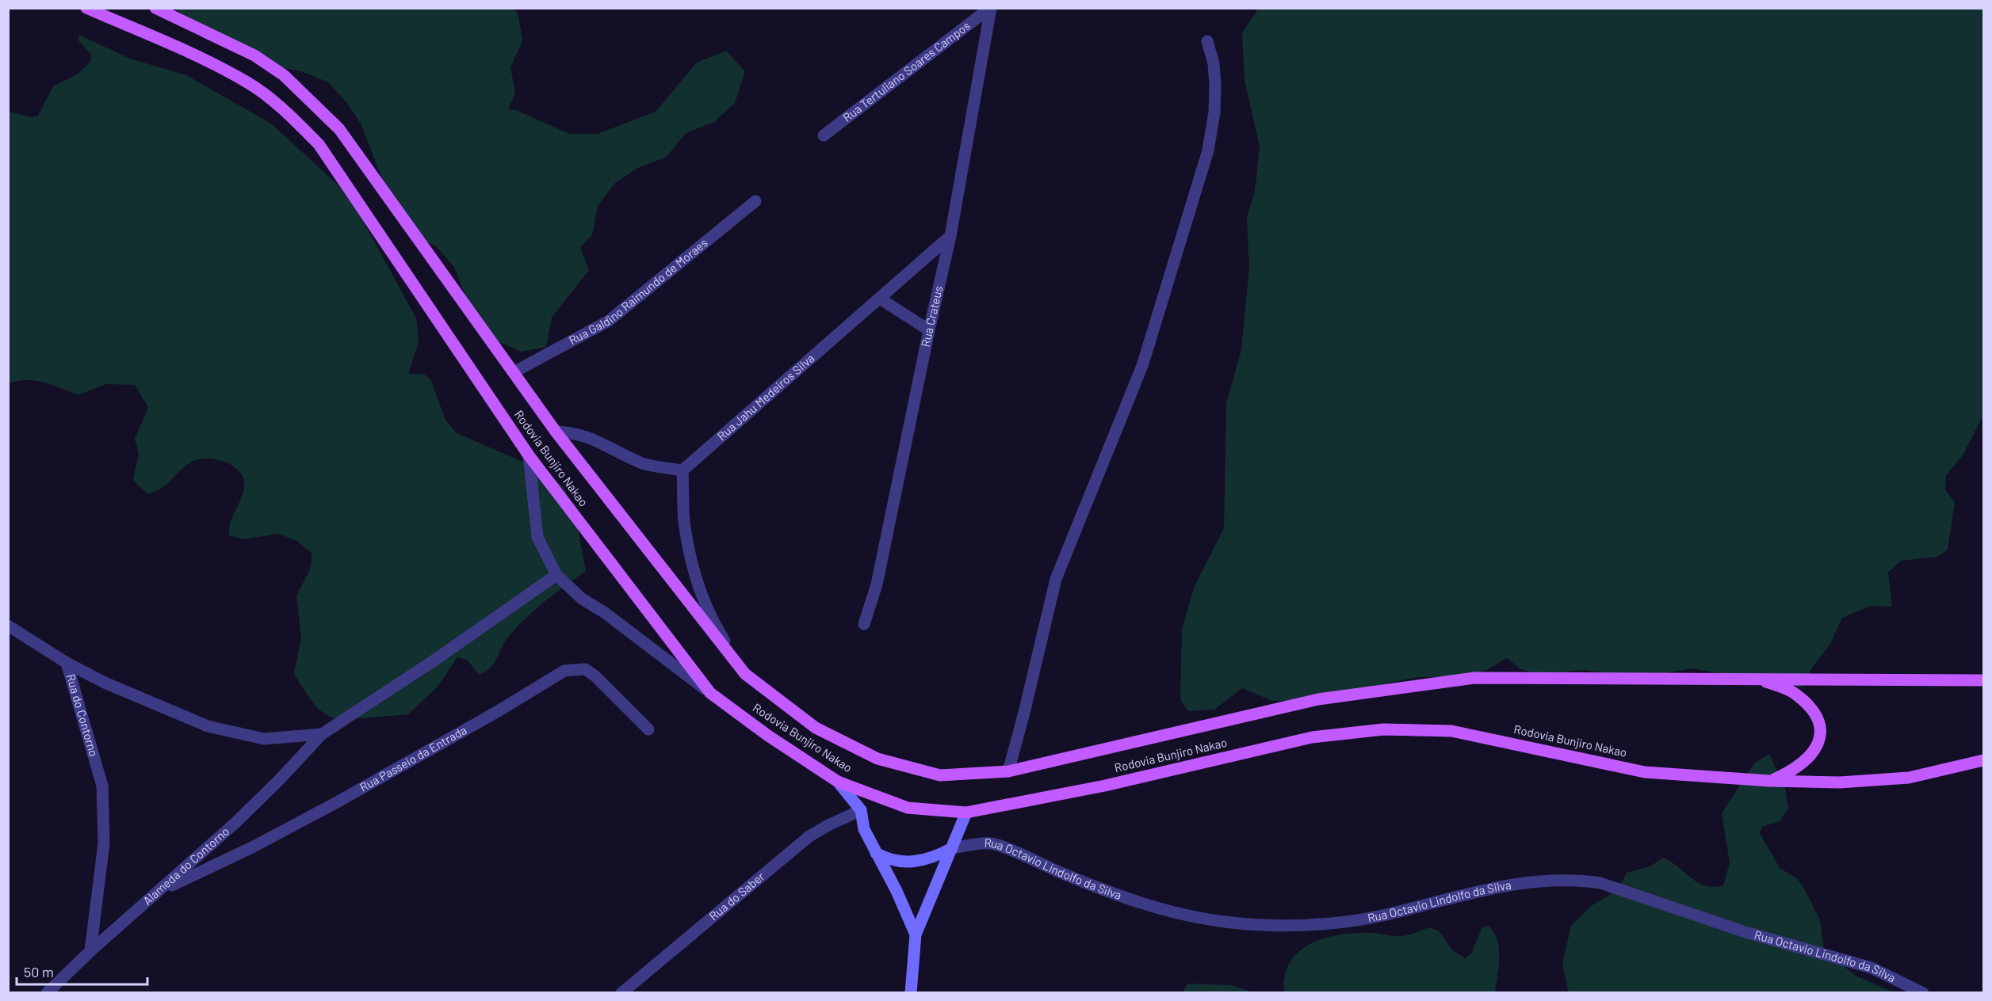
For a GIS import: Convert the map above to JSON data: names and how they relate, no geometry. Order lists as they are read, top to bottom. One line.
{"streets":{"main road":["Rodovia Bunjiro Nakao"],"street":["Rua Tertuliano Soares Campos","Rua Galdino Raimundo de Moraes","Rua Crateus","Rua Jahu Medeiros Silva","Rua do Contorno","Rua Passeio da Entrada","Alameda do Contorno","Rua Octavio Lindolfo da Silva","Rua do Saber"]},"crossings":[["Rua Tertuliano Soares Campos","Rua Crateus"],["Rua Galdino Raimundo de Moraes","Rodovia Bunjiro Nakao"],["Rua Crateus","Rua Jahu Medeiros Silva"],["Rua do Contorno","Alameda do Contorno"],["Rua Passeio da Entrada","Alameda do Contorno"]],"scale_bar":"50 m"}
